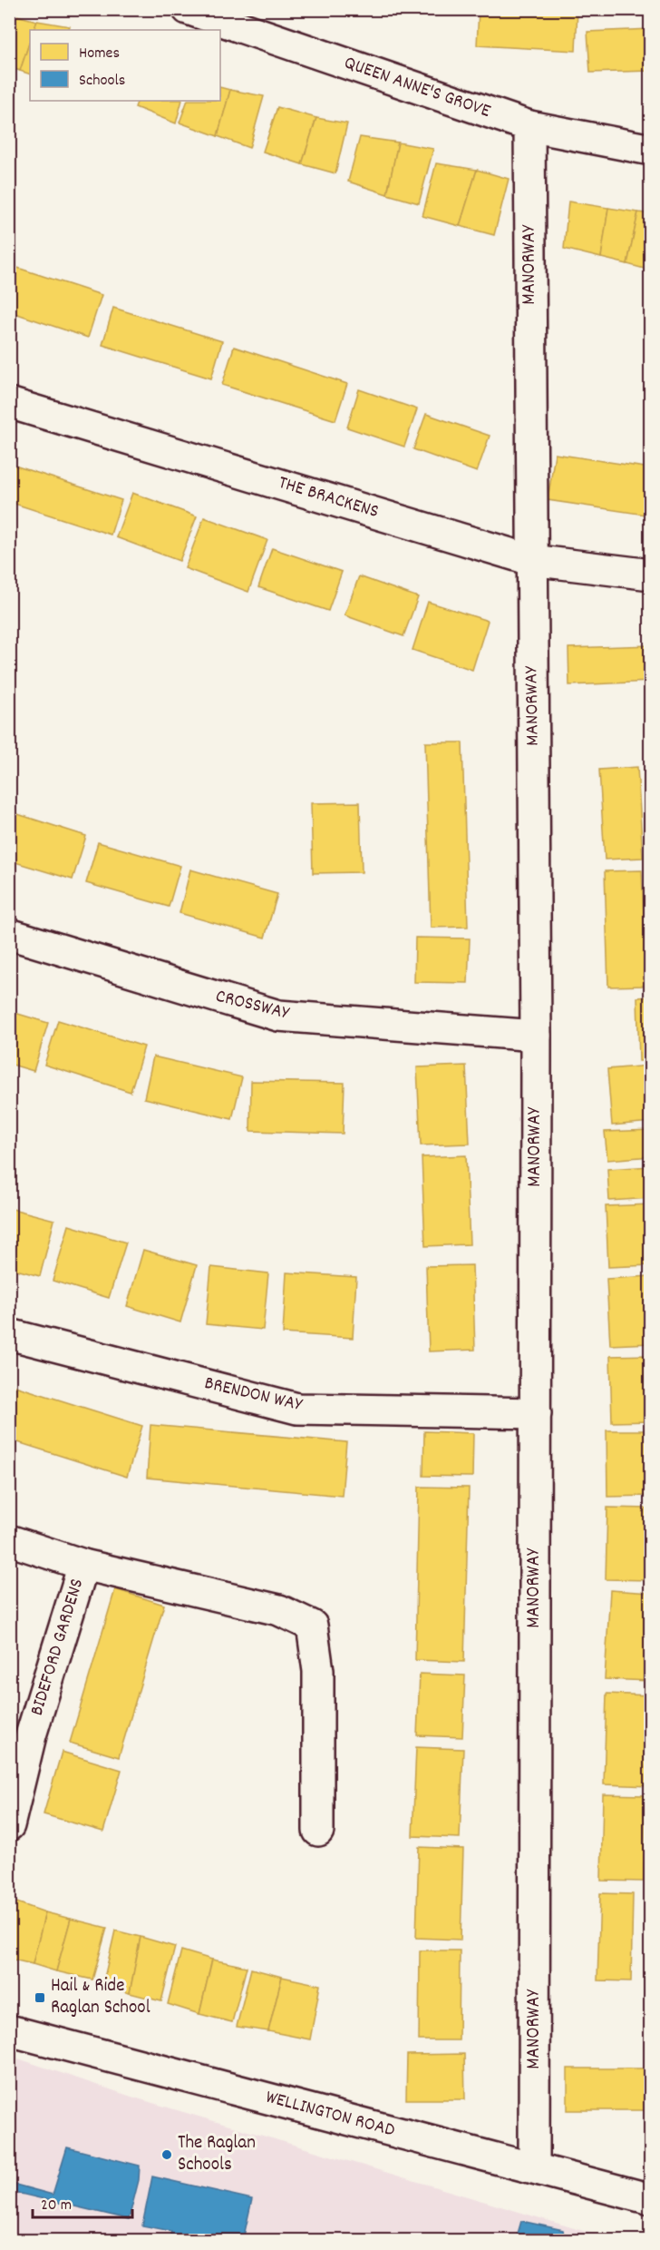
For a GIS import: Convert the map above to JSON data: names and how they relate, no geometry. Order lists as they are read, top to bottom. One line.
{"streets":{"street":["QUEEN ANNE'S GROVE","MANORWAY","THE BRACKENS","CROSSWAY","BRENDON WAY","BIDEFORD GARDENS","WELLINGTON ROAD"]},"crossings":[["QUEEN ANNE'S GROVE","MANORWAY"],["MANORWAY","THE BRACKENS"],["MANORWAY","CROSSWAY"],["MANORWAY","BRENDON WAY"],["MANORWAY","WELLINGTON ROAD"]],"places":{"transit":["Hail & Ride Raglan School"],"other":["The Raglan Schools"]},"legend":["Homes","Schools"],"scale_bar":"20 m"}
